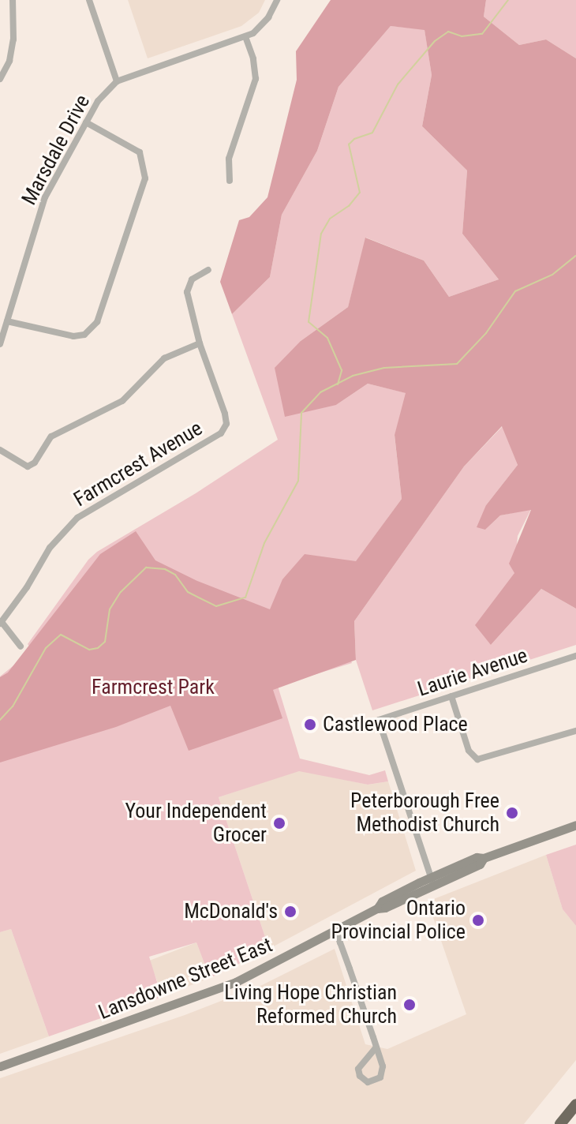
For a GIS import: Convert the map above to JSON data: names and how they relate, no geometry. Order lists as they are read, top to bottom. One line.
{"streets":{"main road":["Lansdowne Street East"],"street":["Marsdale Drive","Farmcrest Avenue","Laurie Avenue"]},"crossings":[["Laurie Avenue","Lansdowne Street East"]],"parks":["Farmcrest Park"],"places":["Castlewood Place","Peterborough Free Methodist Church","Your Independent Grocer","McDonald's","Ontario Provincial Police","Living Hope Christian Reformed Church"]}
